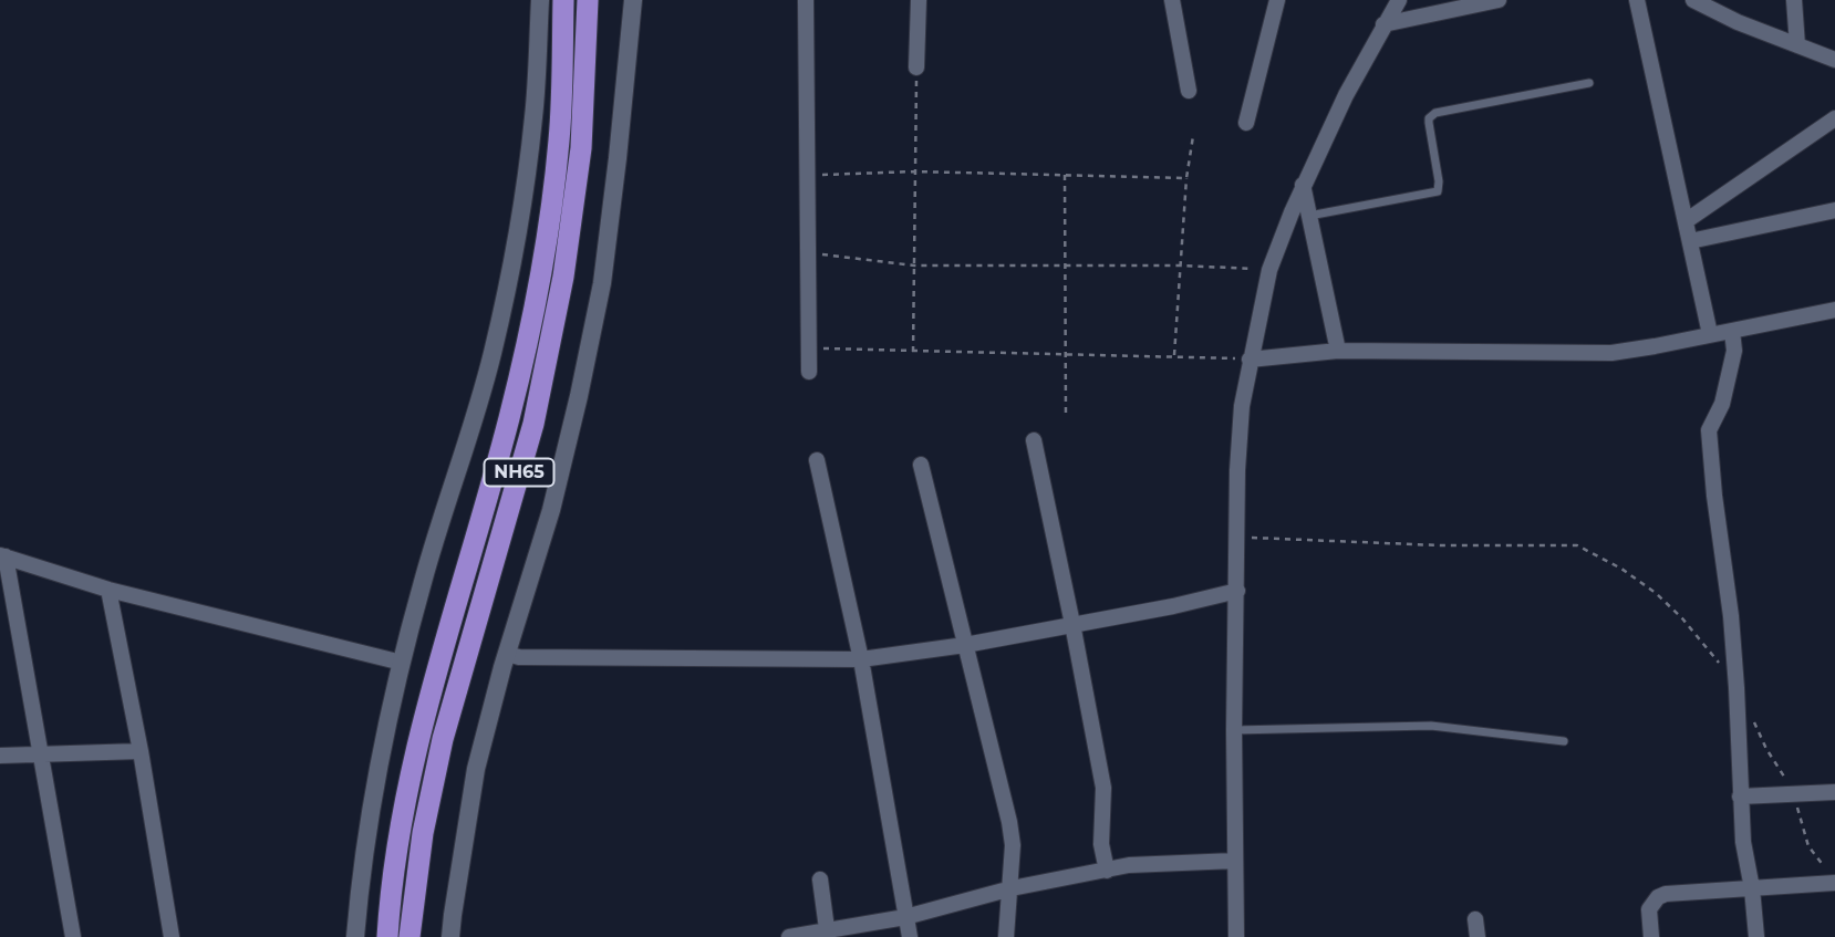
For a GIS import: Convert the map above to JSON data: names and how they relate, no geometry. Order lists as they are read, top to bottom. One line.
{"streets":{"highway":["NH65"]}}
